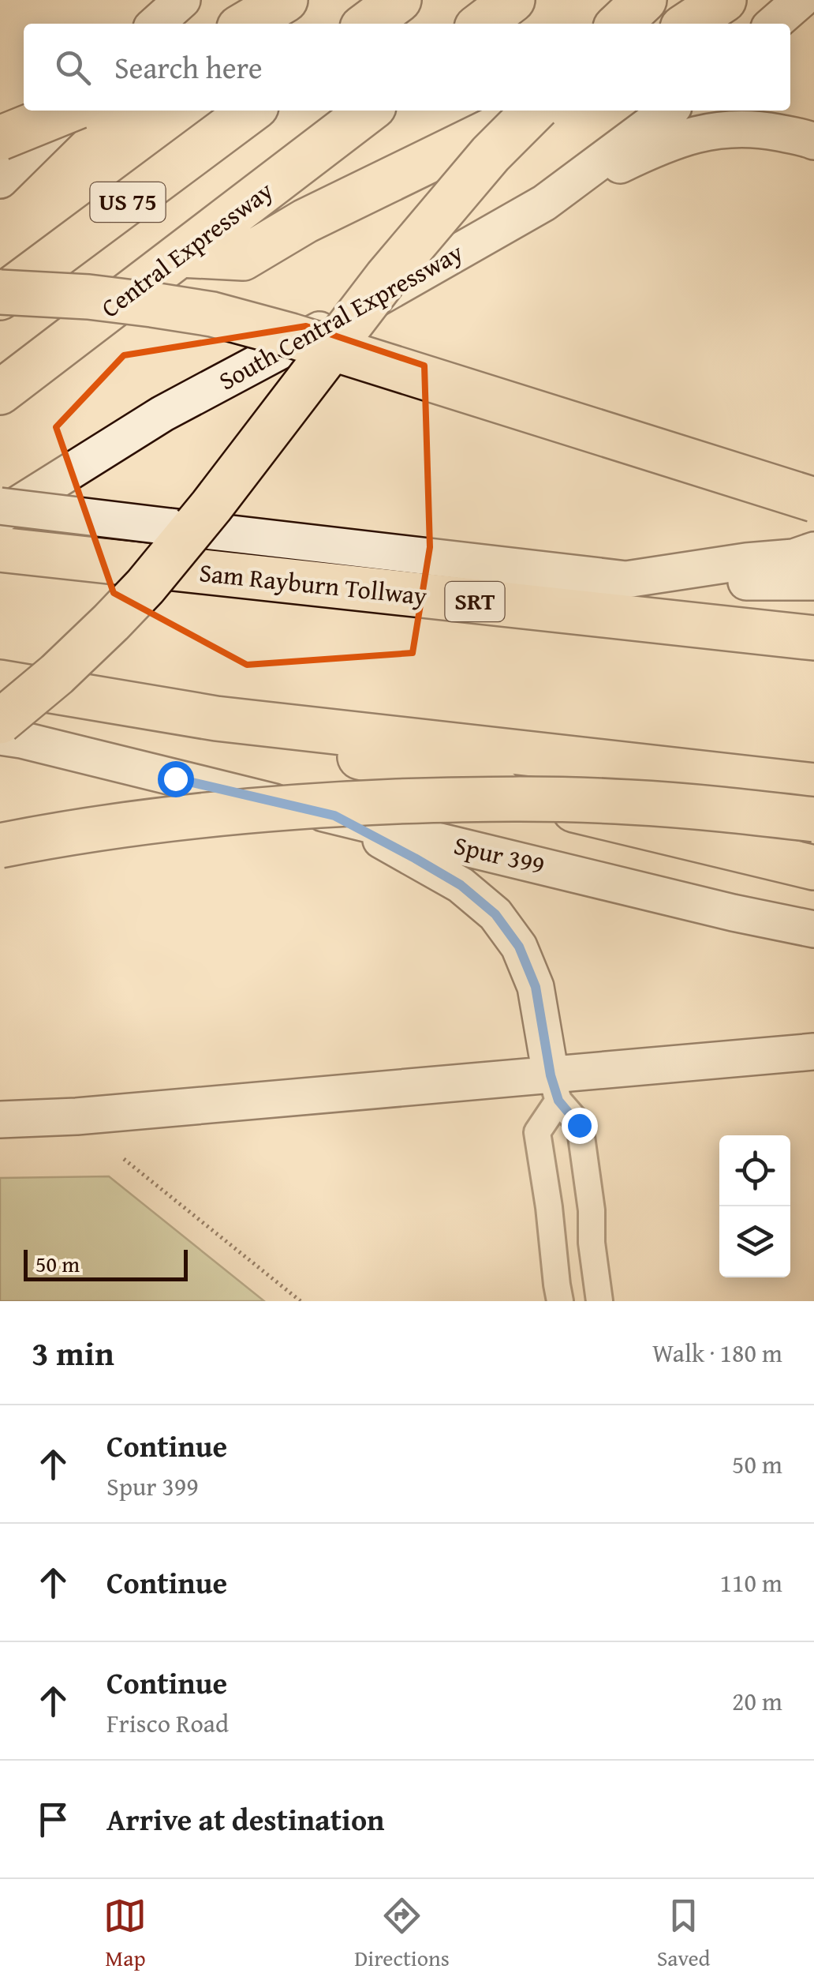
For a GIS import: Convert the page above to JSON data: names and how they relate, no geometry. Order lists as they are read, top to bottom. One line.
{"streets":{"highway":["US 75","Central Expressway","Sam Rayburn Tollway","SRT"],"main road":["South Central Expressway","Spur 399"]},"scale_bar":"50 m","page":{"search":"Search here","scale":"50 m","heading":["3 min","Walk · 180 m"],"list":[["Continue","Spur 399","50 m"],["Continue","110 m"],["Continue","Frisco Road","20 m"],"Arrive at destination"],"nav":["Map","Directions","Saved"]}}
